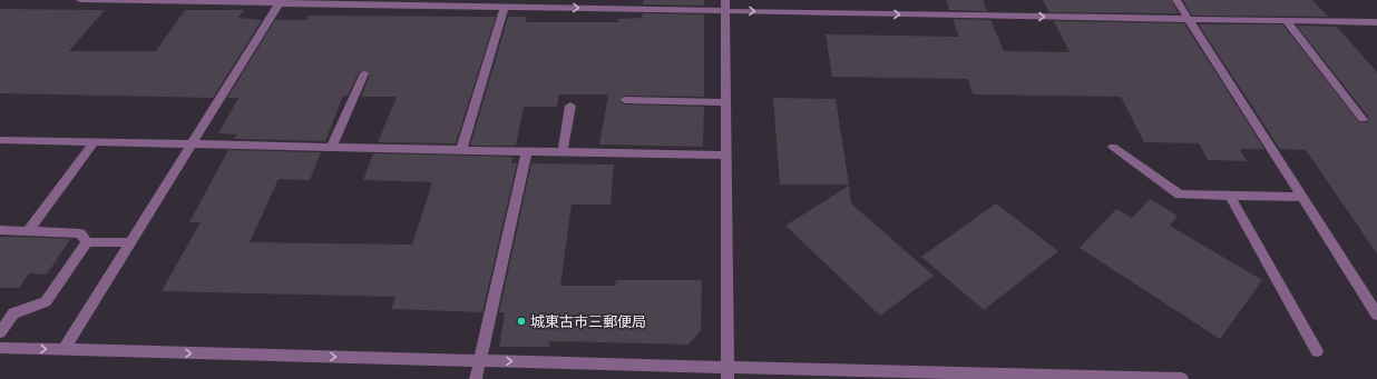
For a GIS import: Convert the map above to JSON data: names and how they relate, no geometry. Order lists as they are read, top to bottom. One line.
{"places":["城東古市三郵便局"]}
